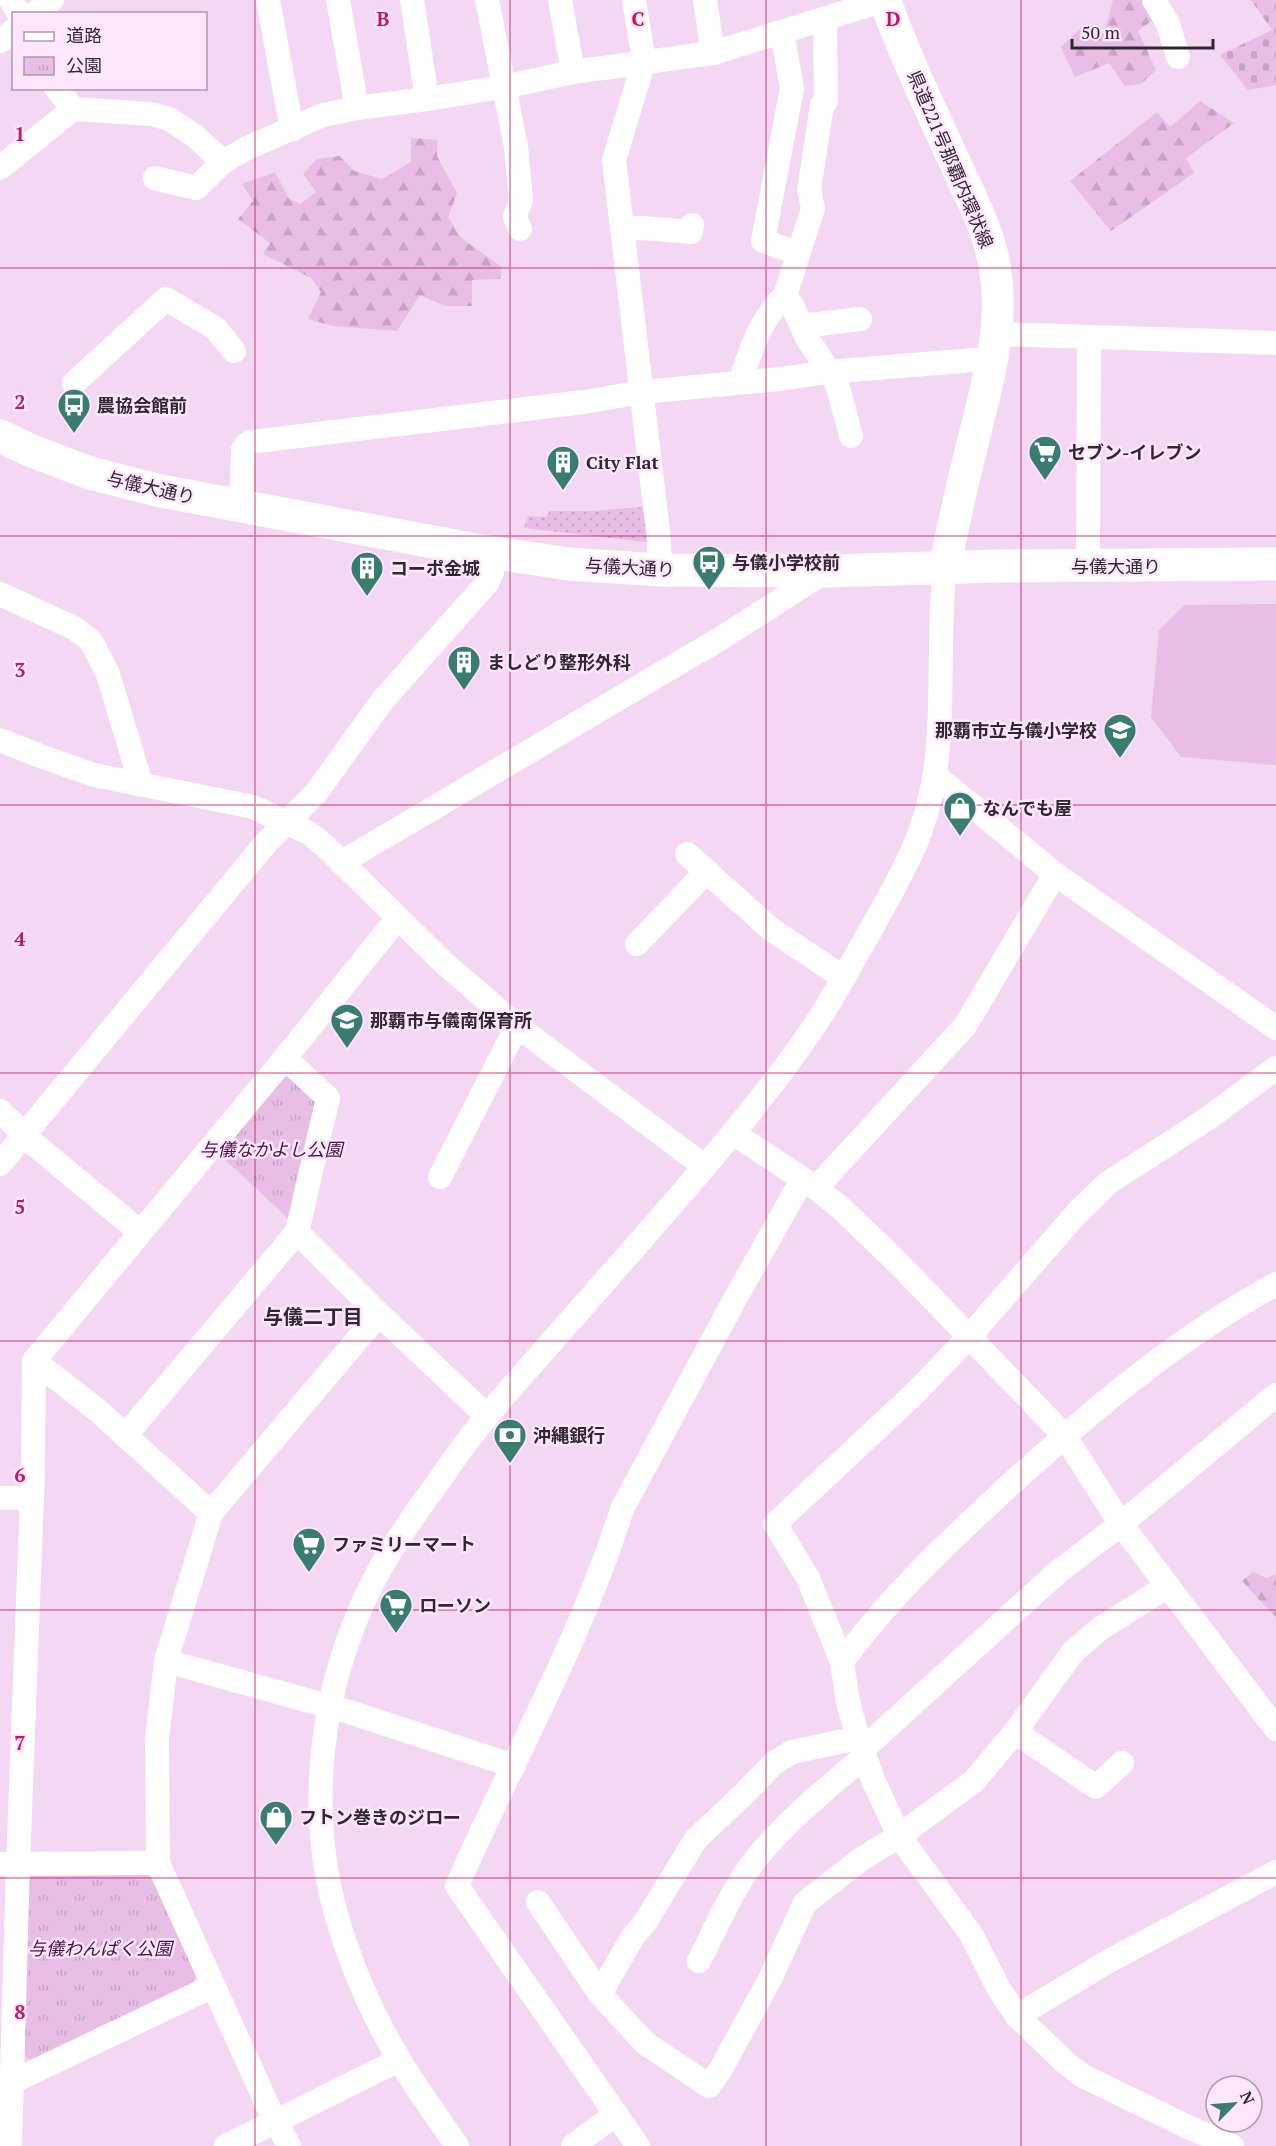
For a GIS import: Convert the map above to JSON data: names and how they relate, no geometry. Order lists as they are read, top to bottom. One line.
{"streets":{"highway":["与儀大通り"],"main road":["県道221号那覇内環状線"]},"crossings":[["県道221号那覇内環状線","与儀大通り"]],"districts":["与儀二丁目"],"parks":["与儀なかよし公園","与儀わんぱく公園"],"places":{"bus stop":["農協会館前","与儀小学校前"],"supermarket":["セブン-イレブン","ファミリーマート","ローソン"],"building":["City Flat","コーポ金城","ましどり整形外科"],"school or university":["那覇市立与儀小学校","那覇市与儀南保育所"],"shop":["なんでも屋","フトン巻きのジロー"],"bank":["沖縄銀行"]},"legend":["道路","公園"],"scale_bar":"50 m","north":"top right","grid":{"columns":["B","C","D"],"rows":["1","2","3","4","5","6","7","8"]}}
